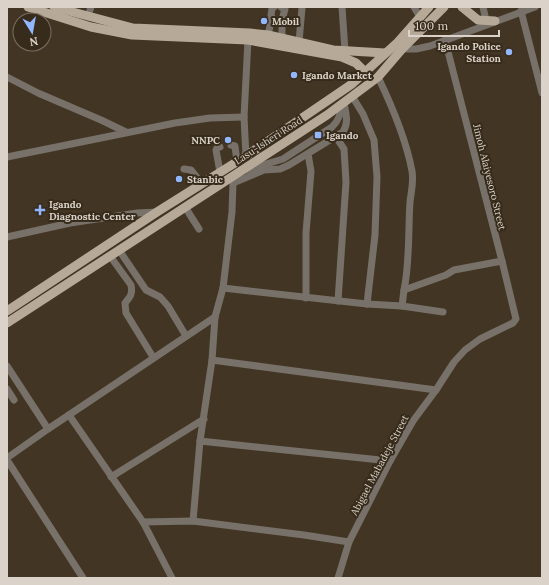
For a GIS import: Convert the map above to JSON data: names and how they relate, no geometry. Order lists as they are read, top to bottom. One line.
{"streets":{"main road":["Lasu-Isheri Road"],"street":["Jimoh Alaiyesoro Street","Abigael Mabadeje Street"]},"crossings":[["Jimoh Alaiyesoro Street","Abigael Mabadeje Street"]],"places":{"other":["Mobil","Igando Police Station","Igando Market","NNPC","Stanbic"],"transit":["Igando"],"health":["Igando Diagnostic Center"]},"scale_bar":"100 m","north":"bottom"}
